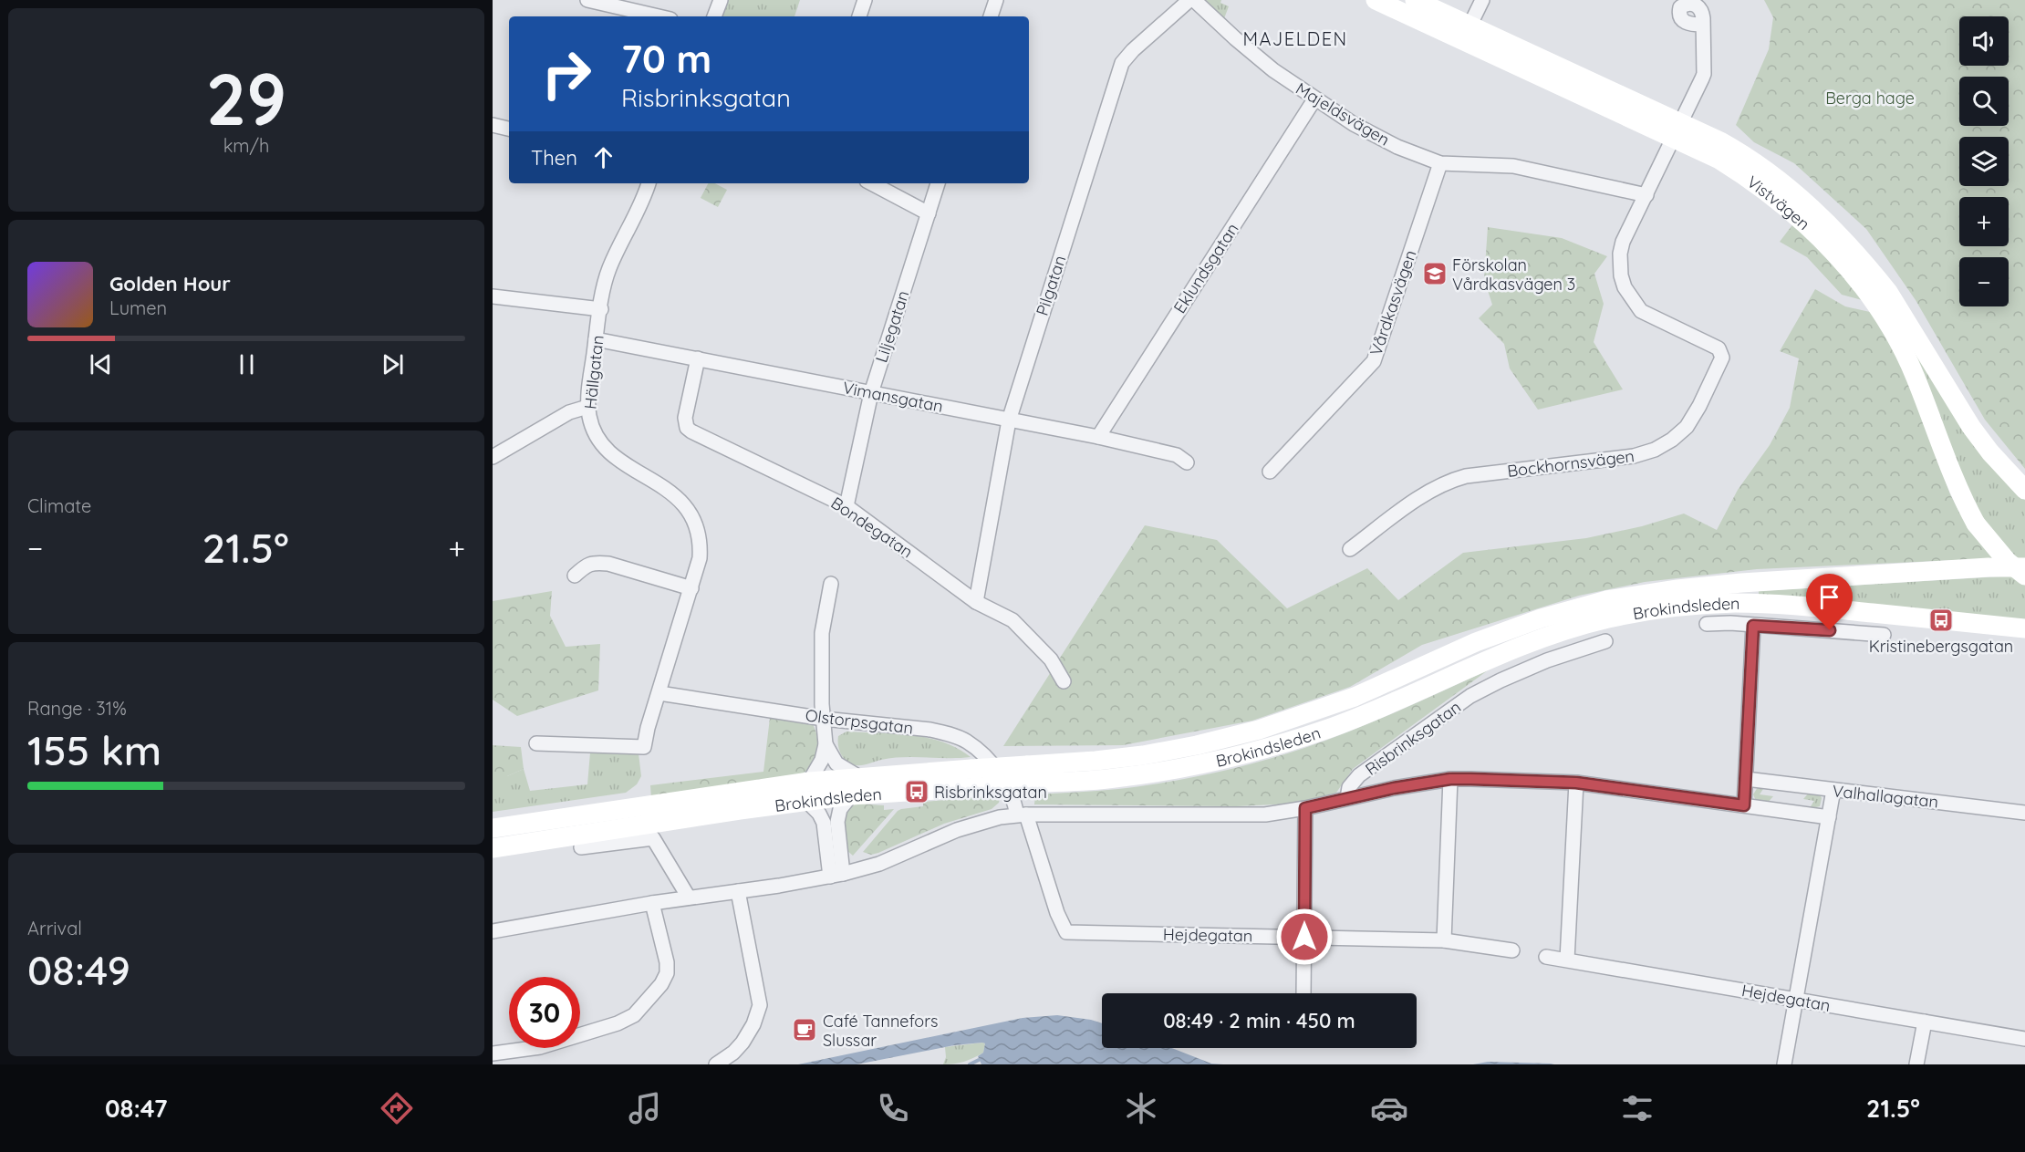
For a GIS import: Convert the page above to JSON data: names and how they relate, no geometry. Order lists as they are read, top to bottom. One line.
{"streets":{"main road":["Vistvägen","Brokindsleden"],"street":["Majeldsvägen","Eklundsgatan","Pilgatan","Vårdkasvägen","Liljegatan","Hällgatan","Vimansgatan","Bockhornsvägen","Bondegatan","Olstorpsgatan","Risbrinksgatan","Valhallagatan","Hejdegatan"]},"crossings":[["Majeldsvägen","Eklundsgatan"],["Majeldsvägen","Vårdkasvägen"],["Majeldsvägen","Bockhornsvägen"],["Vistvägen","Bockhornsvägen"],["Eklundsgatan","Vimansgatan"],["Pilgatan","Vimansgatan"],["Pilgatan","Bondegatan"],["Liljegatan","Vimansgatan"],["Liljegatan","Bondegatan"],["Hällgatan","Vimansgatan"],["Hällgatan","Olstorpsgatan"],["Vimansgatan","Bondegatan"],["Olstorpsgatan","Hejdegatan"],["Risbrinksgatan","Valhallagatan"]],"districts":["MAJELDEN"],"parks":["Berga hage"],"places":{"school or university":["Förskolan Vårdkasvägen 3"],"bus stop":["Kristinebergsgatan","Risbrinksgatan"],"cafe":["Café Tannefors Slussar"]},"page":{"tile":[["29","km/h"],"Climate",["Range · 31%","155 km"],["Arrival","08:49"]],"map_buttons":["+","−"],"turn":["70 m","Risbrinksgatan"],"then":"Then","song":["Golden Hour","Lumen"],"heat":["−","21.5°","+"],"limit":"30","trip":"08:49 · 2 min · 450 m","tabs":["08:47","21.5°"]}}
